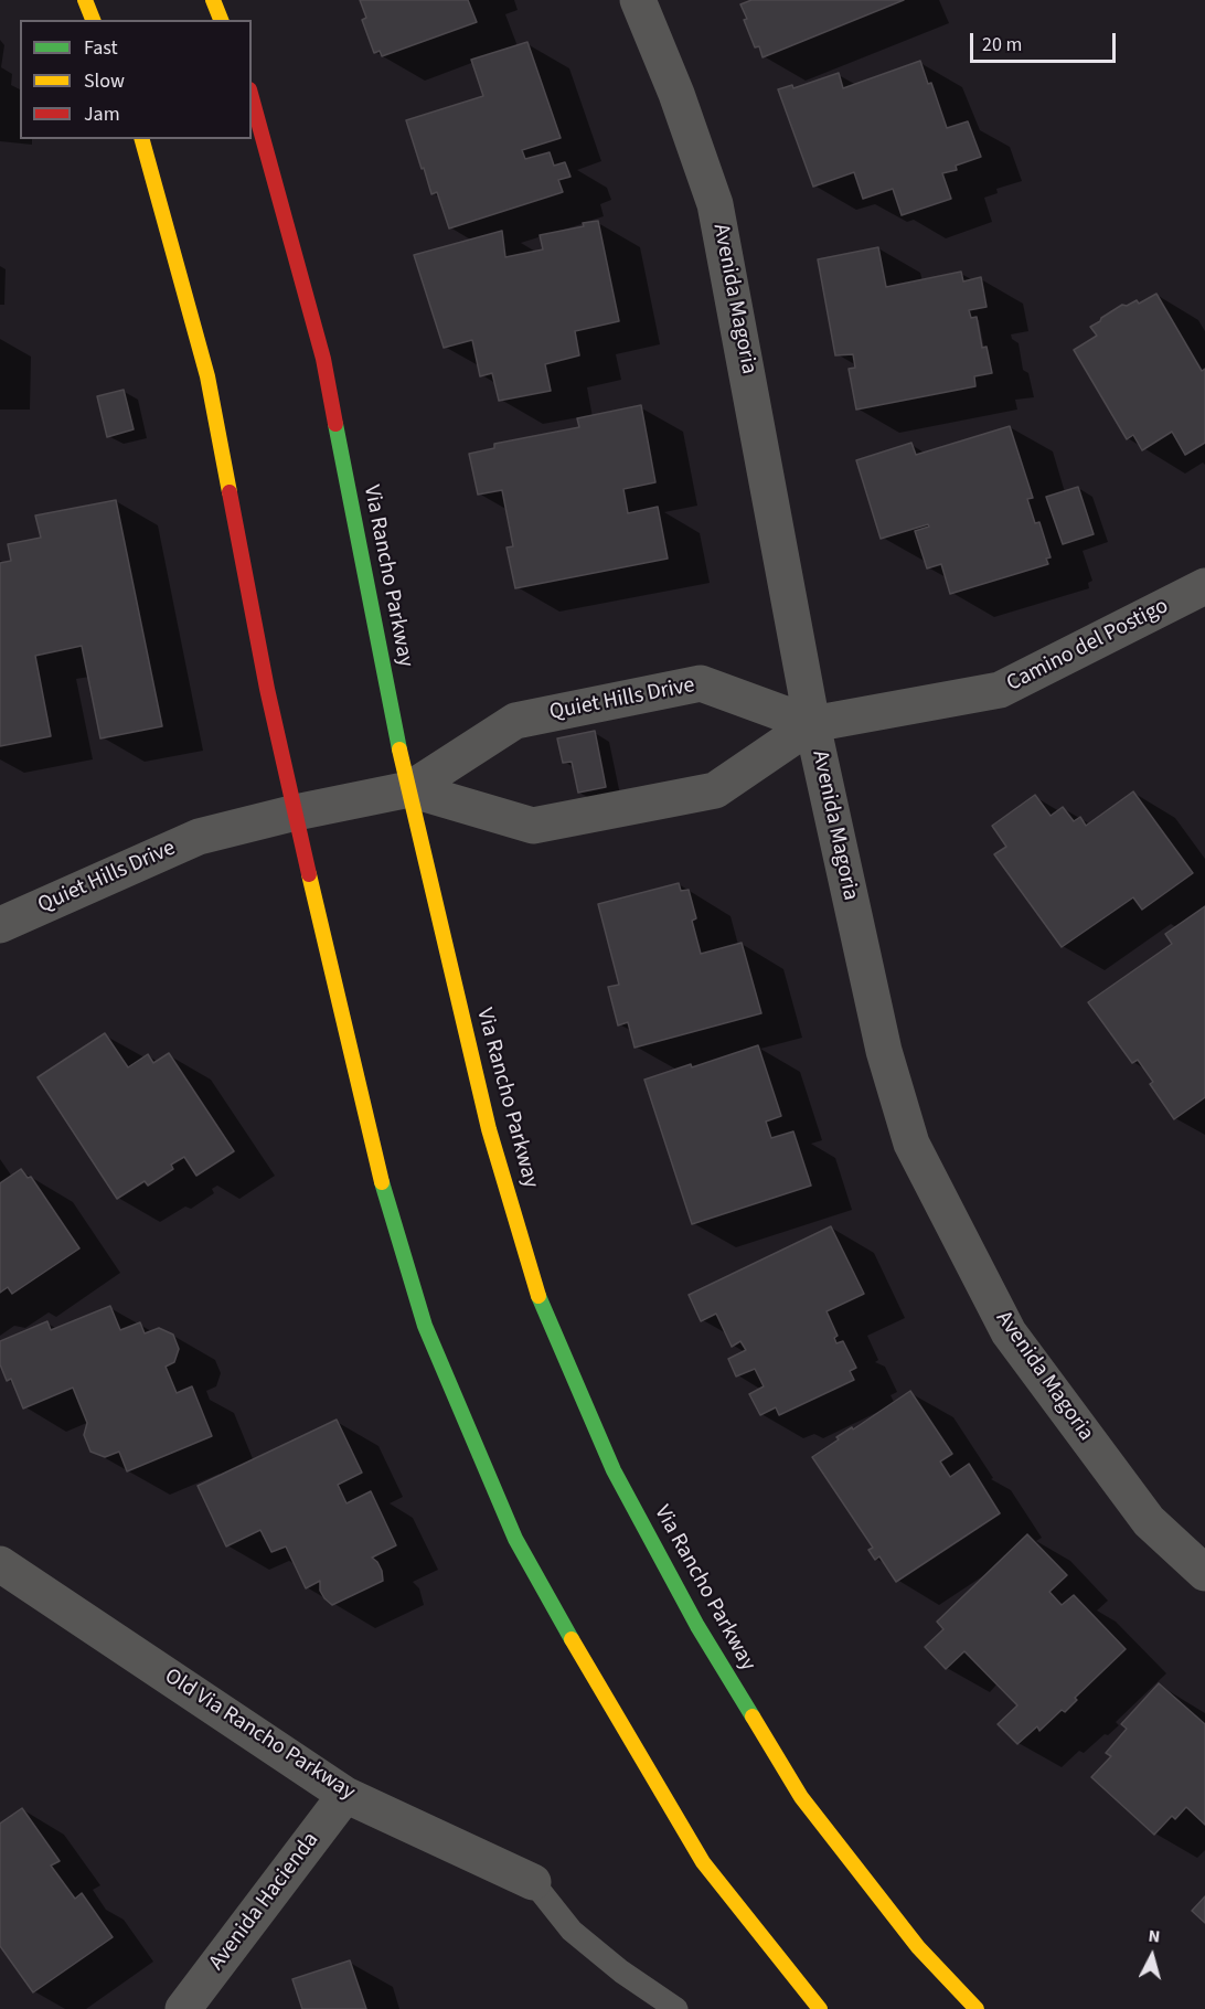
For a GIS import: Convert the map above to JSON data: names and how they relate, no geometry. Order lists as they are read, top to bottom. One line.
{"streets":{"main road":["Via Rancho Parkway"],"street":["Avenida Magoria","Camino del Postigo","Quiet Hills Drive","Old Via Rancho Parkway","Avenida Hacienda"]},"crossings":[["Avenida Magoria","Camino del Postigo"],["Avenida Magoria","Quiet Hills Drive"],["Via Rancho Parkway","Quiet Hills Drive"],["Camino del Postigo","Quiet Hills Drive"],["Old Via Rancho Parkway","Avenida Hacienda"]],"legend":["Fast","Slow","Jam"],"scale_bar":"20 m","north":"top"}
